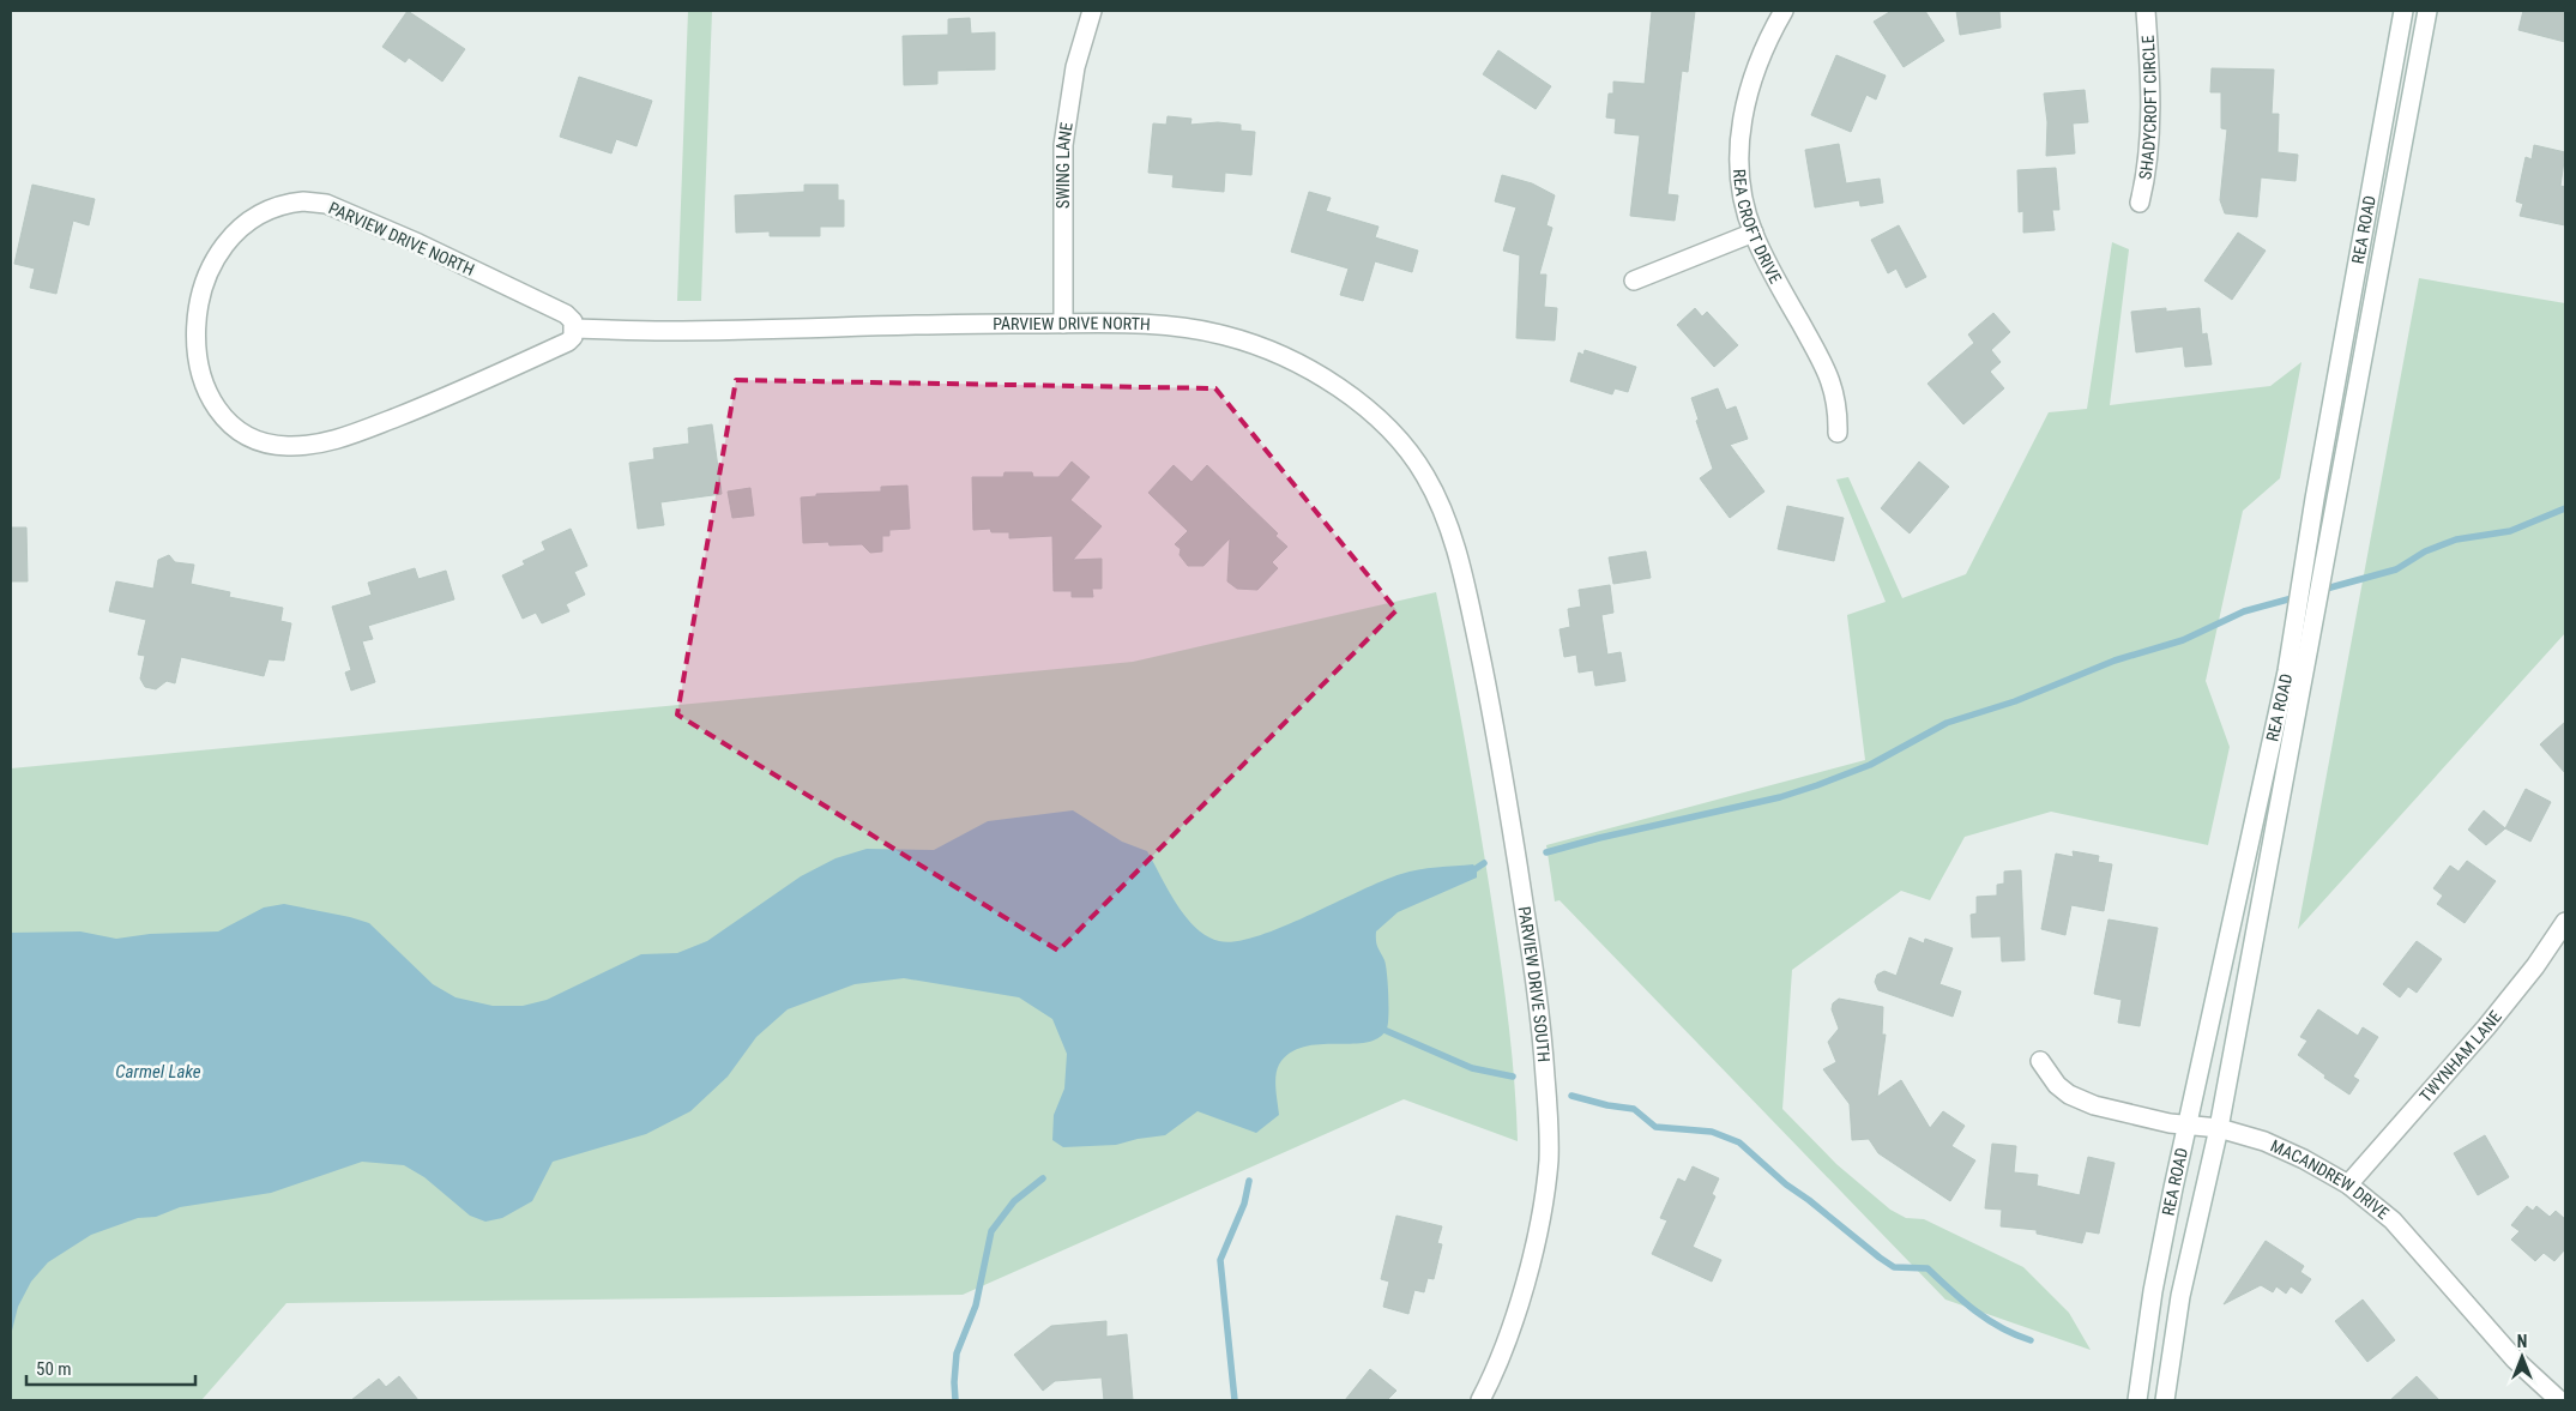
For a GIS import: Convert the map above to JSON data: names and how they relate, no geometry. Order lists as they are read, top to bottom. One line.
{"streets":{"street":["SHADYCROFT CIRCLE","SWING LANE","REA CROFT DRIVE","REA ROAD","PARVIEW DRIVE NORTH","PARVIEW DRIVE SOUTH","TWYNHAM LANE","MACANDREW DRIVE"]},"crossings":[["SWING LANE","PARVIEW DRIVE NORTH"],["REA ROAD","MACANDREW DRIVE"],["PARVIEW DRIVE NORTH","PARVIEW DRIVE SOUTH"],["TWYNHAM LANE","MACANDREW DRIVE"]],"water":["Carmel Lake"],"scale_bar":"50 m","north":"top"}
